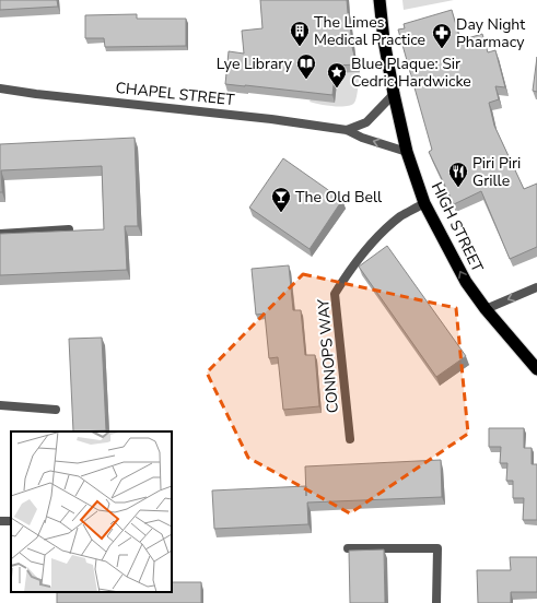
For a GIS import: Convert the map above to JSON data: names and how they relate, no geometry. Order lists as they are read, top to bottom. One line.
{"streets":{"highway":["HIGH STREET"],"street":["CHAPEL STREET","CONNOPS WAY"]},"crossings":[["CHAPEL STREET","HIGH STREET"],["HIGH STREET","CONNOPS WAY"]],"places":{"building":["The Limes Medical Practice"],"pharmacy":["Day Night Pharmacy"],"library":["Lye Library"],"place":["Blue Plaque: Sir Cedric Hardwicke"],"restaurant":["Piri Piri Grille"],"bar":["The Old Bell"]}}
